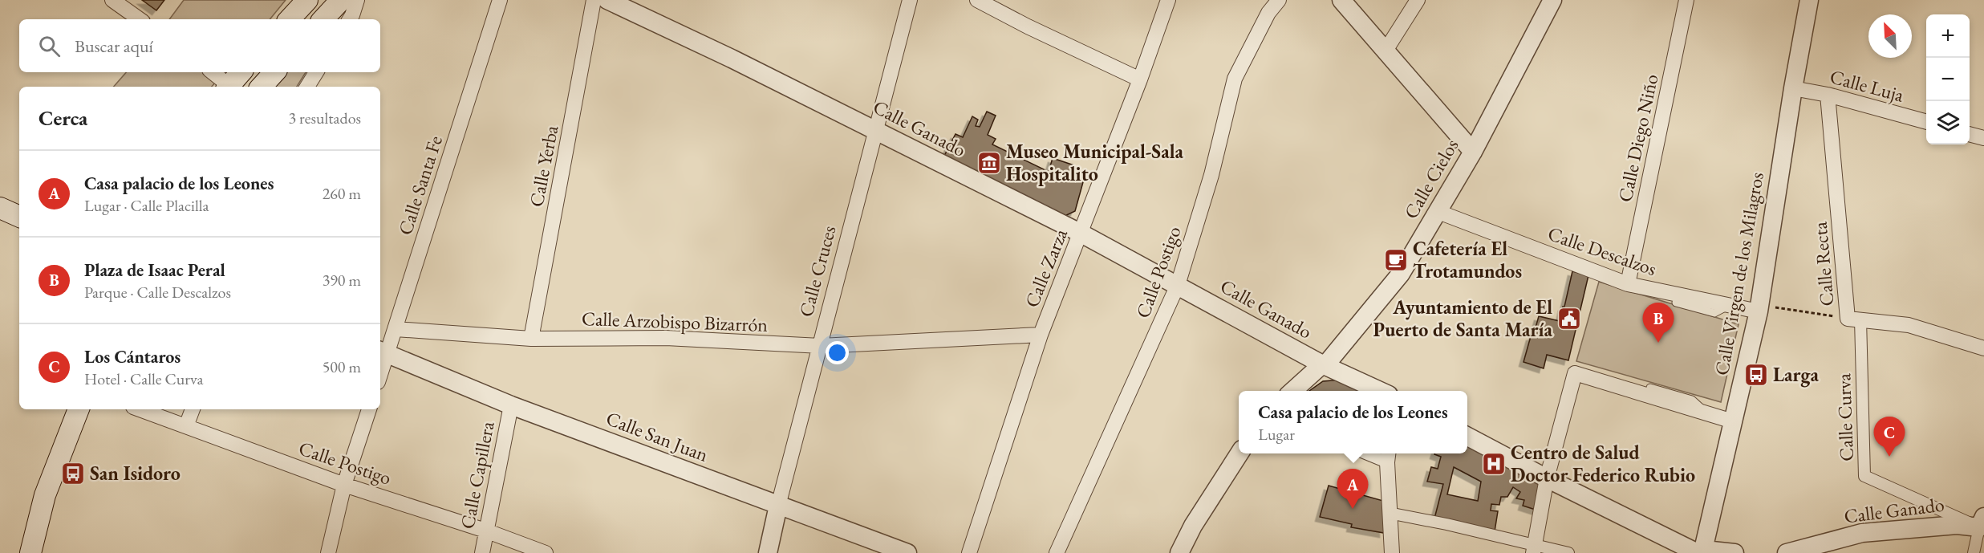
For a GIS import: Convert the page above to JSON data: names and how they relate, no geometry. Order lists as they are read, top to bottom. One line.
{"streets":{"street":["Calle Luja","Calle Ganado","Calle Diego Niño","Calle Yerba","Calle Cielos","Calle Santa Fe","Calle Descalzos","Calle Recta","Calle Zarza","Calle Cruces","Calle Postigo","Calle Virgen de los Milagros","Calle Arzobispo Bizarrón","Calle Curva","Calle San Juan","Calle Capillera"]},"crossings":[["Calle Luja","Calle Recta"],["Calle Luja","Calle Virgen de los Milagros"],["Calle Ganado","Calle Cielos"],["Calle Ganado","Calle Zarza"],["Calle Ganado","Calle Cruces"],["Calle Ganado","Calle Postigo"],["Calle Ganado","Calle Curva"],["Calle Diego Niño","Calle Descalzos"],["Calle Yerba","Calle Arzobispo Bizarrón"],["Calle Cielos","Calle Descalzos"],["Calle Santa Fe","Calle Arzobispo Bizarrón"],["Calle Santa Fe","Calle San Juan"],["Calle Descalzos","Calle Virgen de los Milagros"],["Calle Recta","Calle Curva"],["Calle Zarza","Calle Arzobispo Bizarrón"],["Calle Cruces","Calle Arzobispo Bizarrón"],["Calle Cruces","Calle San Juan"],["Calle Postigo","Calle Capillera"],["Calle San Juan","Calle Capillera"]],"places":{"museum":["Museo Municipal-Sala Hospitalito"],"cafe":["Cafetería El Trotamundos"],"public building":["Ayuntamiento de El Puerto de Santa María"],"bus stop":["Larga","San Isidoro"],"hospital":["Centro de Salud Doctor Federico Rubio"]},"north":"top left","page":{"map_buttons":["+","−"],"search":"Buscar aquí","heading":["Cerca","3 resultados"],"list":[{"mark":"A","name":"Casa palacio de los Leones","note":"Lugar · Calle Placilla","value":"260 m"},{"mark":"B","name":"Plaza de Isaac Peral","note":"Parque · Calle Descalzos","value":"390 m"},{"mark":"C","name":"Los Cántaros","note":"Hotel · Calle Curva","value":"500 m"}],"pins":["B","C","A"],"popup":["Casa palacio de los Leones","Lugar"]}}
